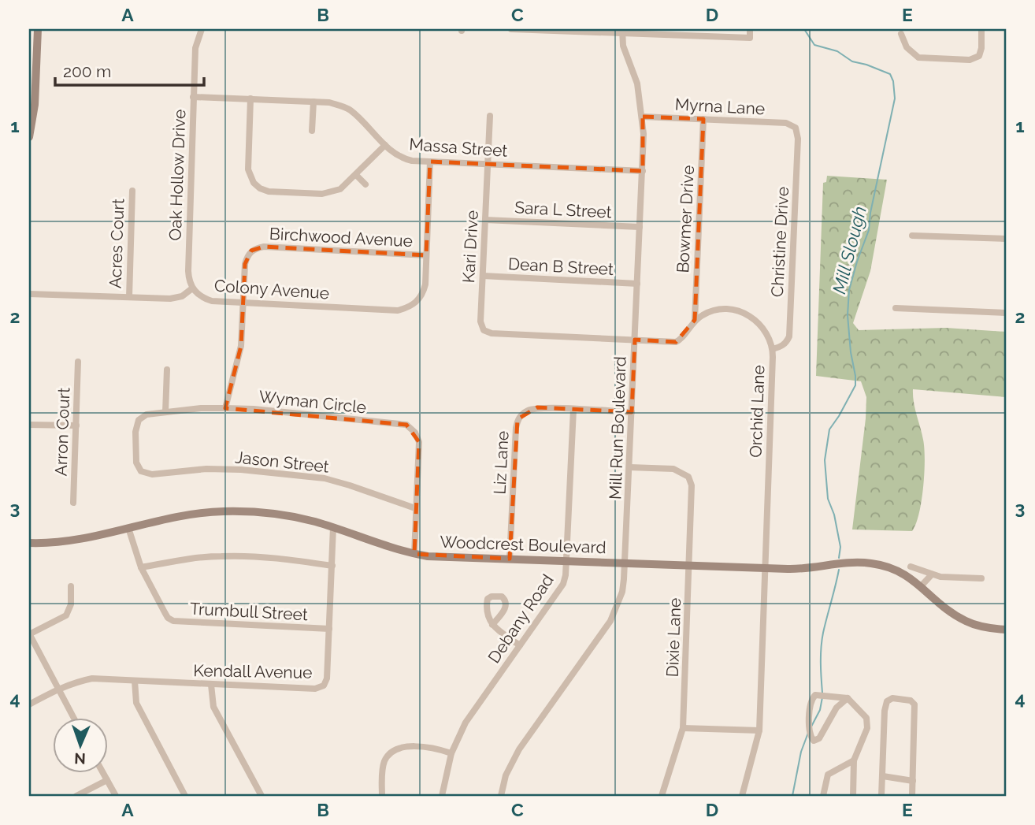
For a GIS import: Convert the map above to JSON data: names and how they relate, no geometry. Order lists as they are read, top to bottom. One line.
{"streets":{"street":["Myrna Lane","Massa Street","Oak Hollow Drive","Sara L Street","Bowmer Drive","Birchwood Avenue","Christine Drive","Acres Court","Kari Drive","Dean B Street","Colony Avenue","Wyman Circle","Orchid Lane","Mill Run Boulevard","Arron Court","Jason Street","Liz Lane","Woodcrest Boulevard","Trumbull Street","Debany Road","Dixie Lane","Kendall Avenue"]},"crossings":[["Myrna Lane","Bowmer Drive"],["Myrna Lane","Christine Drive"],["Myrna Lane","Mill Run Boulevard"],["Massa Street","Oak Hollow Drive"],["Massa Street","Kari Drive"],["Massa Street","Mill Run Boulevard"],["Oak Hollow Drive","Colony Avenue"],["Sara L Street","Kari Drive"],["Sara L Street","Mill Run Boulevard"],["Bowmer Drive","Orchid Lane"],["Birchwood Avenue","Colony Avenue"],["Birchwood Avenue","Wyman Circle"],["Christine Drive","Orchid Lane"],["Acres Court","Colony Avenue"],["Kari Drive","Dean B Street"],["Kari Drive","Mill Run Boulevard"],["Dean B Street","Mill Run Boulevard"],["Wyman Circle","Jason Street"],["Wyman Circle","Woodcrest Boulevard"],["Orchid Lane","Woodcrest Boulevard"],["Mill Run Boulevard","Liz Lane"],["Mill Run Boulevard","Woodcrest Boulevard"],["Mill Run Boulevard","Dixie Lane"],["Liz Lane","Woodcrest Boulevard"],["Liz Lane","Debany Road"],["Woodcrest Boulevard","Trumbull Street"],["Woodcrest Boulevard","Debany Road"],["Woodcrest Boulevard","Dixie Lane"],["Woodcrest Boulevard","Kendall Avenue"],["Trumbull Street","Kendall Avenue"]],"water":["Mill Slough"],"scale_bar":"200 m","north":"bottom","grid":{"columns":["A","B","C","D","E"],"rows":["1","2","3","4"]}}
